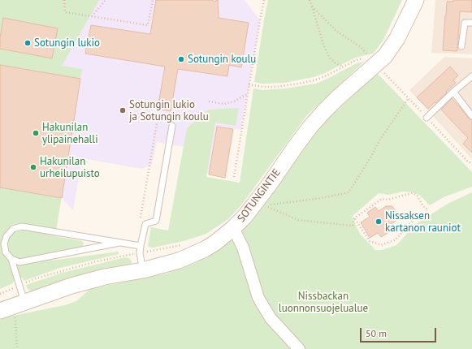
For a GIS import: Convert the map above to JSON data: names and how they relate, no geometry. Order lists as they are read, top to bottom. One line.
{"streets":{"street":["SOTUNGINTIE"]},"parks":["Nissbackan luonnonsuojelualue"],"places":["Sotungin lukio","Sotungin koulu","Sotungin lukio ja Sotungin koulu","Hakunilan ylipainehalli","Hakunilan urheilupuisto","Nissaksen kartanon rauniot"],"scale_bar":"50 m"}
